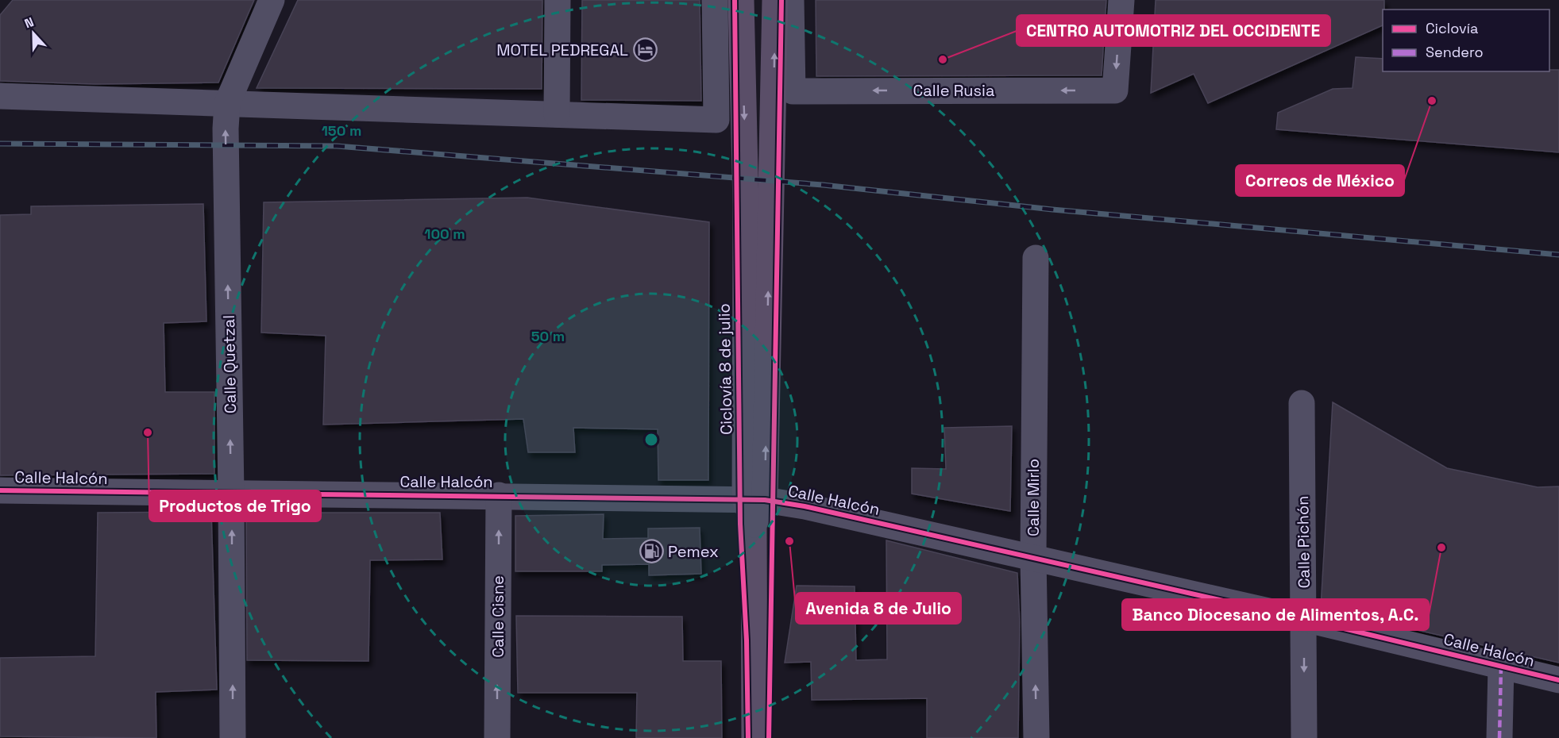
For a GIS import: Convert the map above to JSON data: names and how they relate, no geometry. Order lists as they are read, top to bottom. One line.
{"streets":{"street":["Calle Rusia","Calle Quetzal","Calle Halcón","Calle Mirlo","Calle Pichón","Calle Cisne"],"cycle path":["Ciclovía 8 de julio"]},"crossings":[["Calle Quetzal","Calle Halcón"],["Calle Halcón","Calle Mirlo"],["Calle Halcón","Calle Pichón"],["Calle Halcón","Calle Cisne"]],"one_way":["Calle Quetzal","Calle Mirlo","Calle Cisne"],"places":{"hotel":["MOTEL PEDREGAL"],"other":["CENTRO AUTOMOTRIZ DEL OCCIDENTE","Correos de México","Productos de Trigo","Avenida 8 de Julio","Banco Diocesano de Alimentos, A.C."],"fuel station":["Pemex"]},"legend":["Ciclovía","Sendero"],"north":"top","rings":["150 m","100 m","50 m"]}
